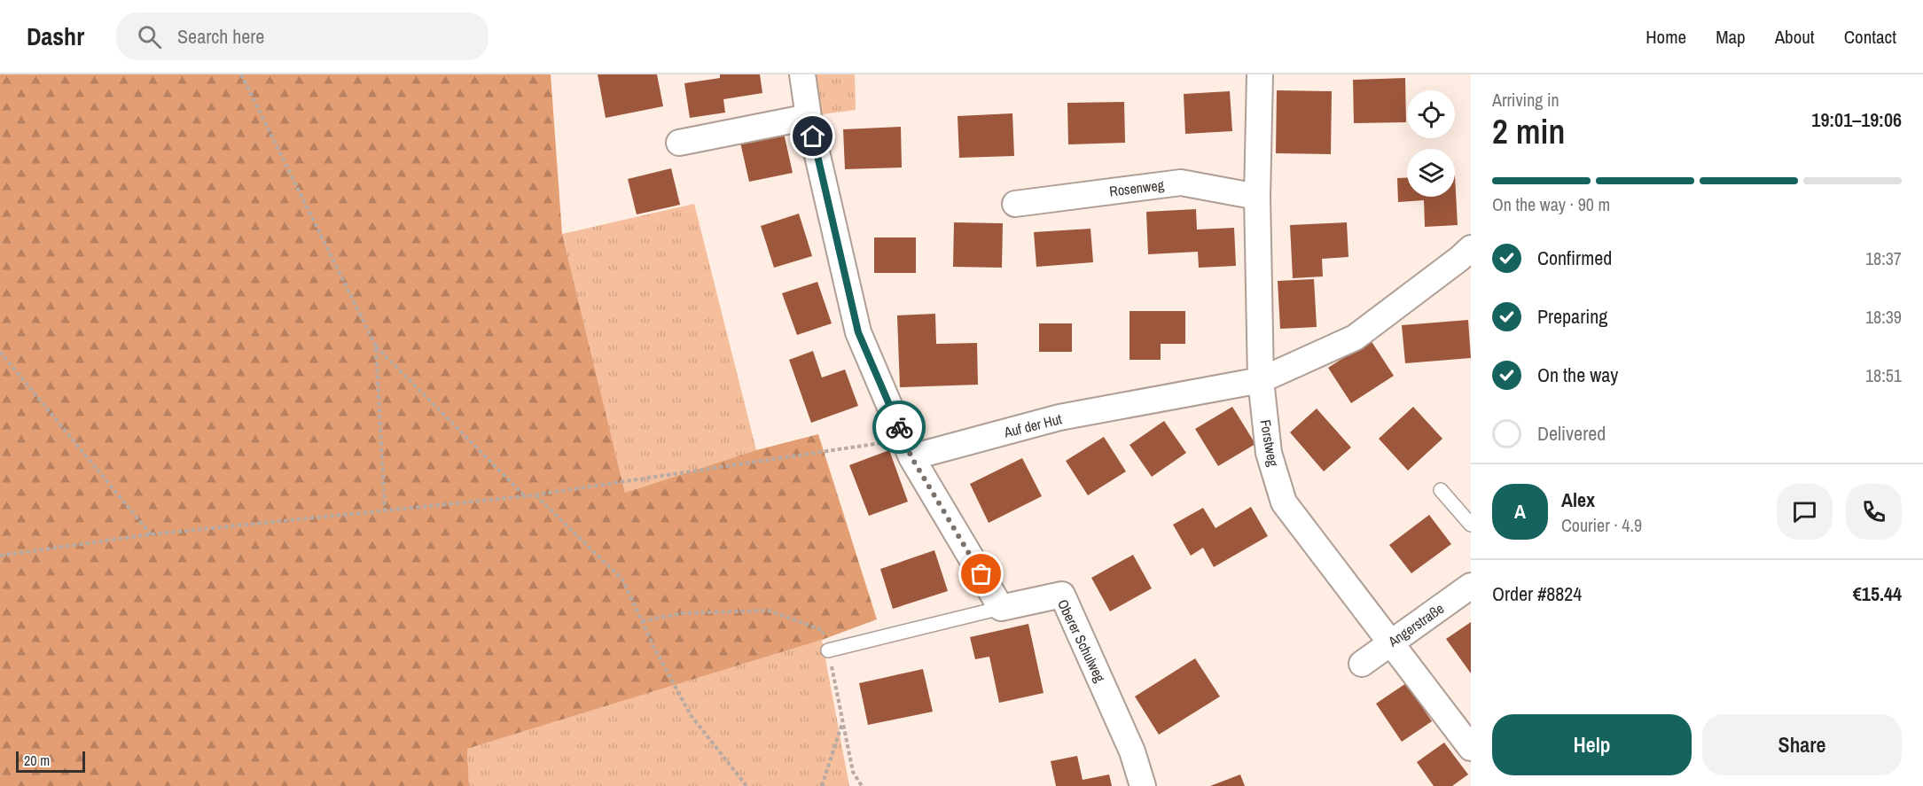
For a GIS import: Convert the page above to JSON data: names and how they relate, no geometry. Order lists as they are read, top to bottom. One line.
{"streets":{"street":["Rosenweg","Auf der Hut","Forstweg","Angerstraße","Oberer Schulweg"]},"crossings":[["Rosenweg","Forstweg"],["Auf der Hut","Forstweg"],["Forstweg","Angerstraße"]],"scale_bar":"20 m","page":{"header":"Dashr","search":"Search here","nav":["Home","Map","About","Contact"],"heading":["2 min","Arriving in","19:01–19:06"],"panel":["Alex","Courier · 4.9","Order #8824","€15.44"],"bar":"On the way · 90 m","list":[["Confirmed","18:37"],["Preparing","18:39"],["On the way","18:51"],"Delivered"],"round":"A","buttons":["Help","Share"],"scale":"20 m"}}
